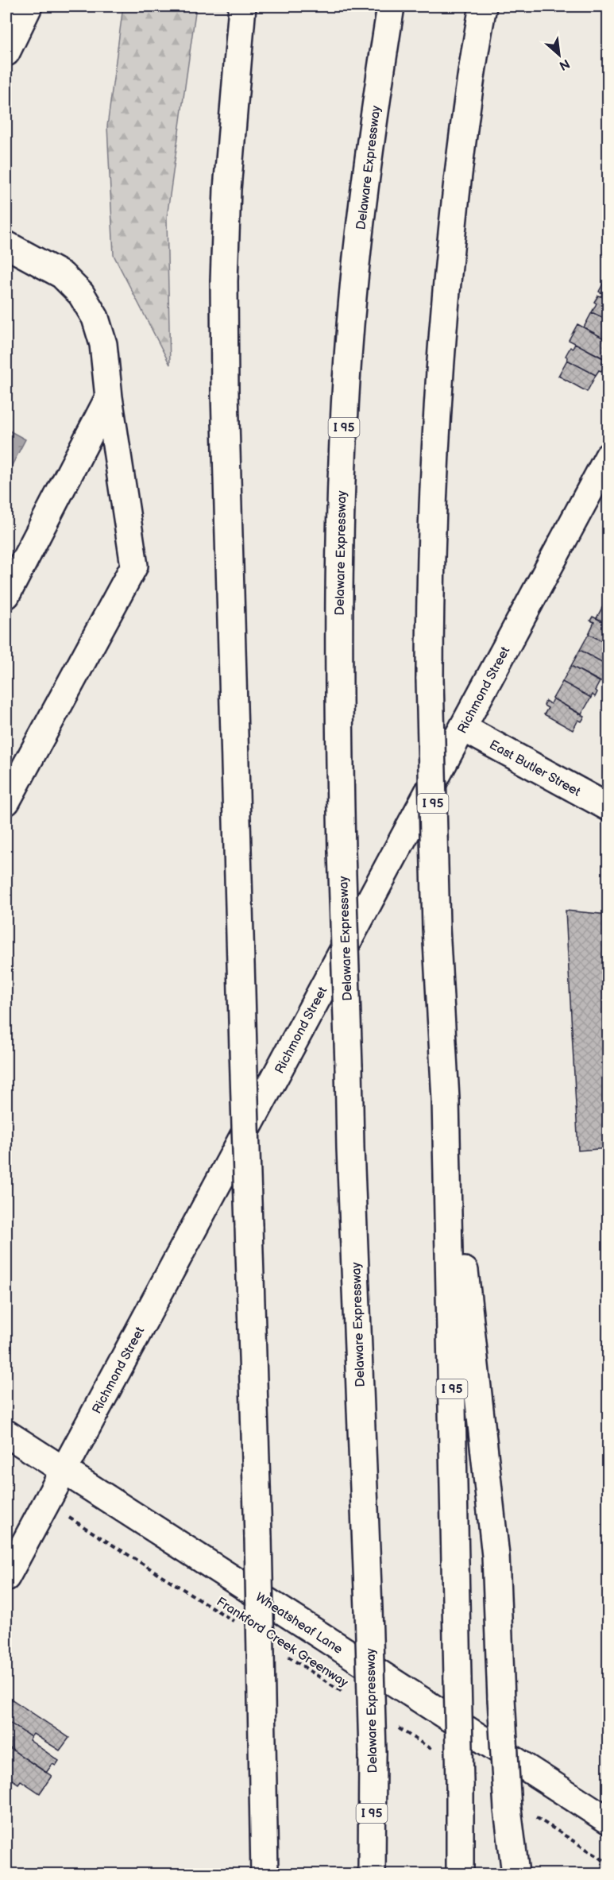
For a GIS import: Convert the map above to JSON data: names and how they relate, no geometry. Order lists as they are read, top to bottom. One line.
{"streets":{"main road":["Delaware Expressway","I 95","Richmond Street","East Butler Street","Wheatsheaf Lane"],"path":["Frankford Creek Greenway"]},"crossings":[["Richmond Street","East Butler Street"],["Richmond Street","Wheatsheaf Lane"]],"north":"bottom right"}
